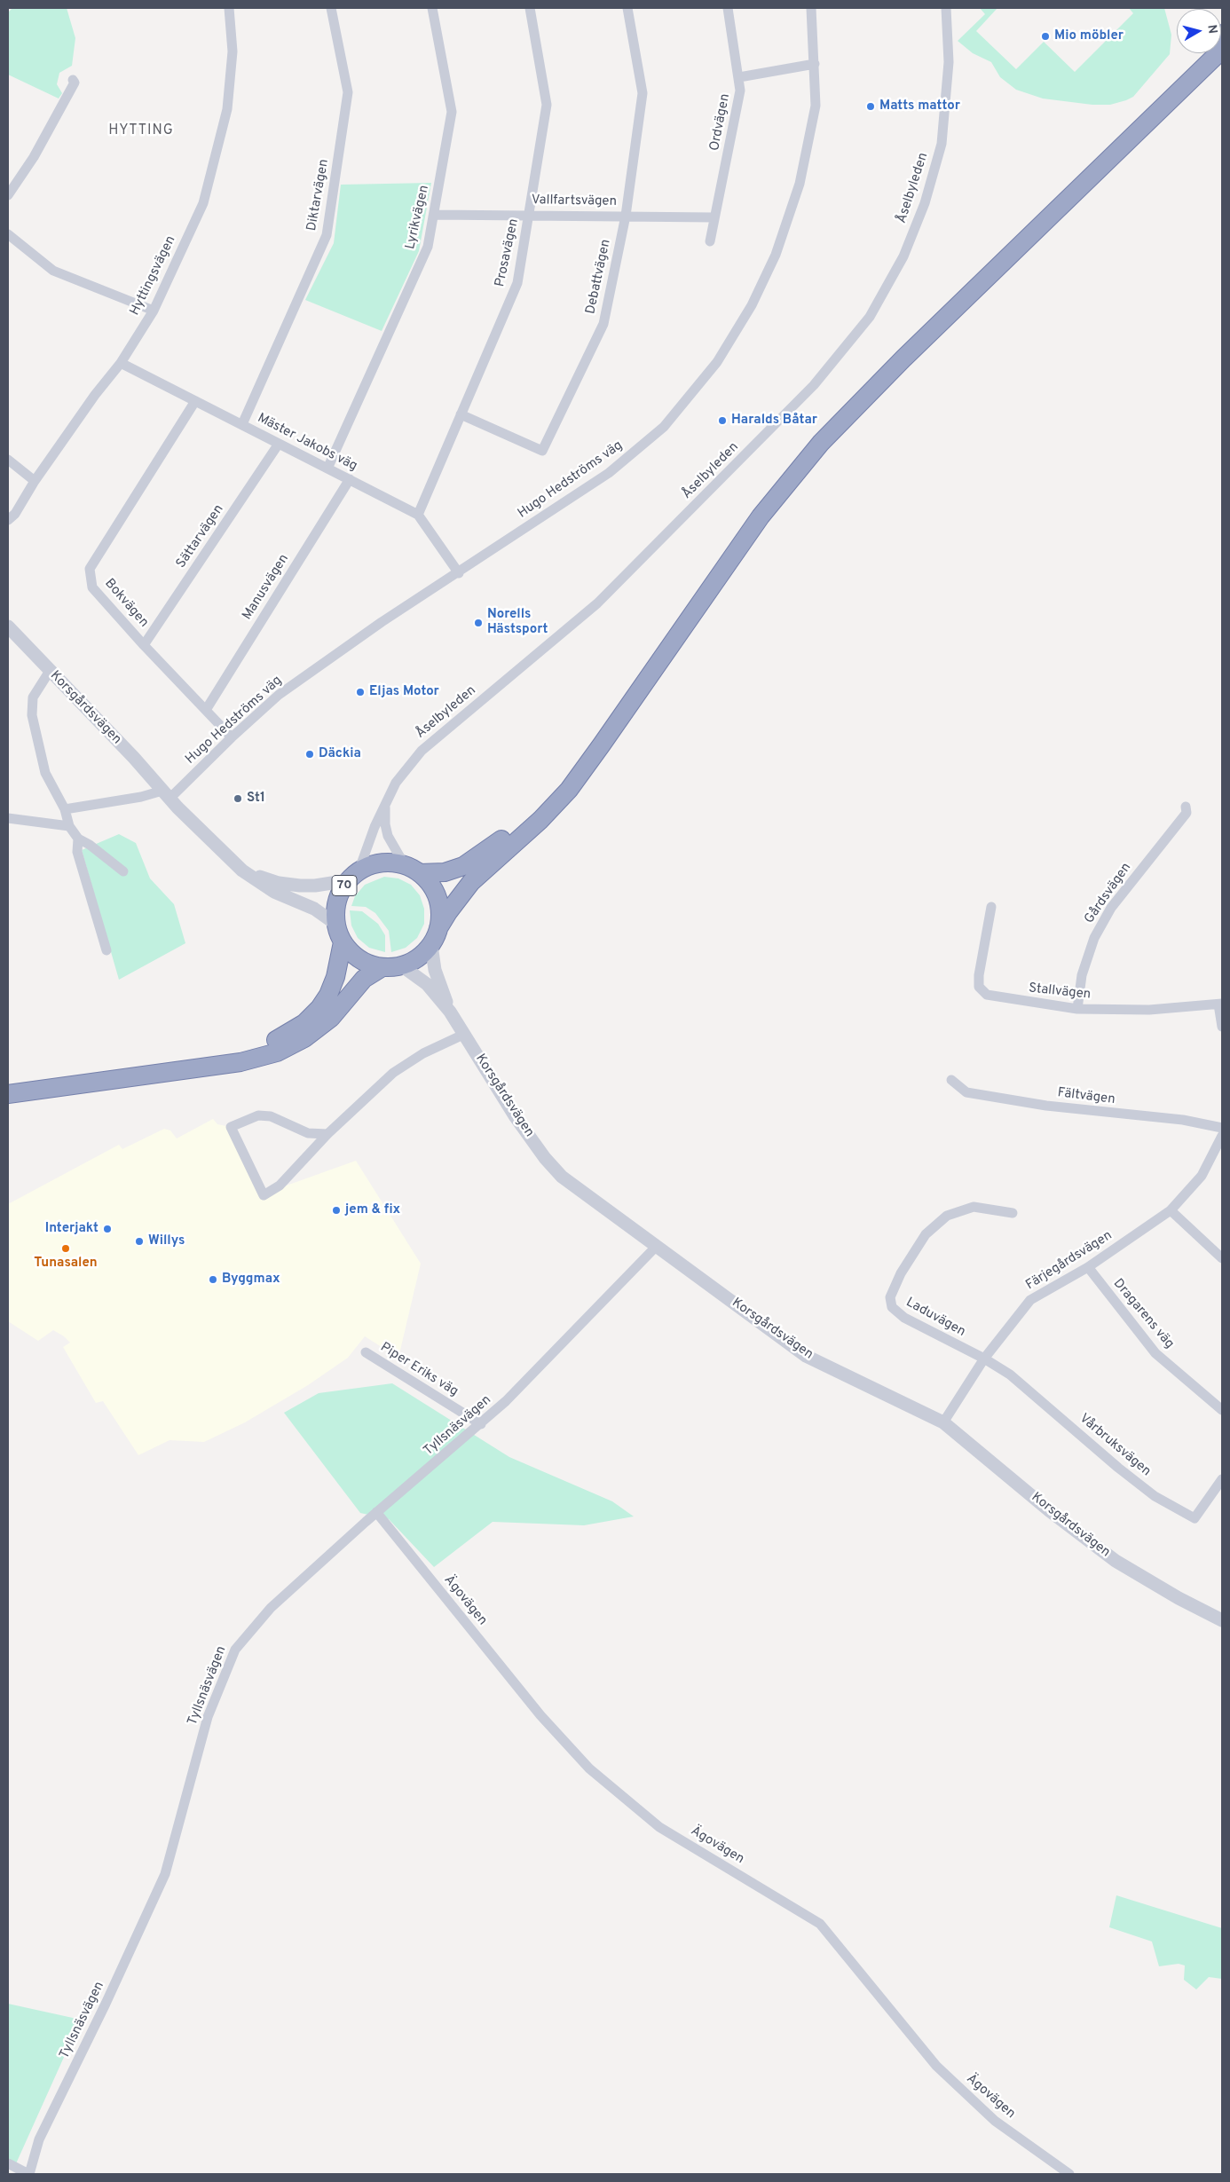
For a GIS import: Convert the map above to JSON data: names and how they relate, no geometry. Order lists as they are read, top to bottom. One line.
{"streets":{"highway":["70"],"street":["Ordvägen","Åselbyleden","Diktarvägen","Vallfartsvägen","Lyrikvägen","Prosavägen","Hyttingsvägen","Debattvägen","Mäster Jakobs väg","Hugo Hedströms väg","Sättarvägen","Manusvägen","Bokvägen","Korsgårdsvägen","Gårdsvägen","Stallvägen","Fältvägen","Färjegårdsvägen","Dragarens väg","Laduvägen","Piper Eriks väg","Tyllsnäsvägen","Vårbruksvägen","Ägovägen"]},"crossings":[["Ordvägen","Vallfartsvägen"],["Åselbyleden","Korsgårdsvägen"],["Åselbyleden","70"],["Diktarvägen","Mäster Jakobs väg"],["Vallfartsvägen","Lyrikvägen"],["Vallfartsvägen","Prosavägen"],["Vallfartsvägen","Debattvägen"],["Lyrikvägen","Mäster Jakobs väg"],["Prosavägen","Debattvägen"],["Prosavägen","Mäster Jakobs väg"],["Hyttingsvägen","Mäster Jakobs väg"],["Mäster Jakobs väg","Hugo Hedströms väg"],["Mäster Jakobs väg","Sättarvägen"],["Mäster Jakobs väg","Manusvägen"],["Mäster Jakobs väg","Bokvägen"],["Hugo Hedströms väg","Bokvägen"],["Hugo Hedströms väg","Korsgårdsvägen"],["Sättarvägen","Bokvägen"],["Manusvägen","Bokvägen"],["Korsgårdsvägen","70"],["Korsgårdsvägen","Färjegårdsvägen"],["Korsgårdsvägen","Tyllsnäsvägen"],["Gårdsvägen","Stallvägen"],["Färjegårdsvägen","Dragarens väg"],["Färjegårdsvägen","Laduvägen"],["Färjegårdsvägen","Vårbruksvägen"],["Laduvägen","Vårbruksvägen"],["Piper Eriks väg","Tyllsnäsvägen"],["Tyllsnäsvägen","Ägovägen"]],"districts":["HYTTING"],"places":["Mio möbler","Matts mattor","Haralds Båtar","Norells Hästsport","Eljas Motor","Däckia","St1","jem & fix","Interjakt","Willys","Tunasalen","Byggmax"],"north":"right"}
